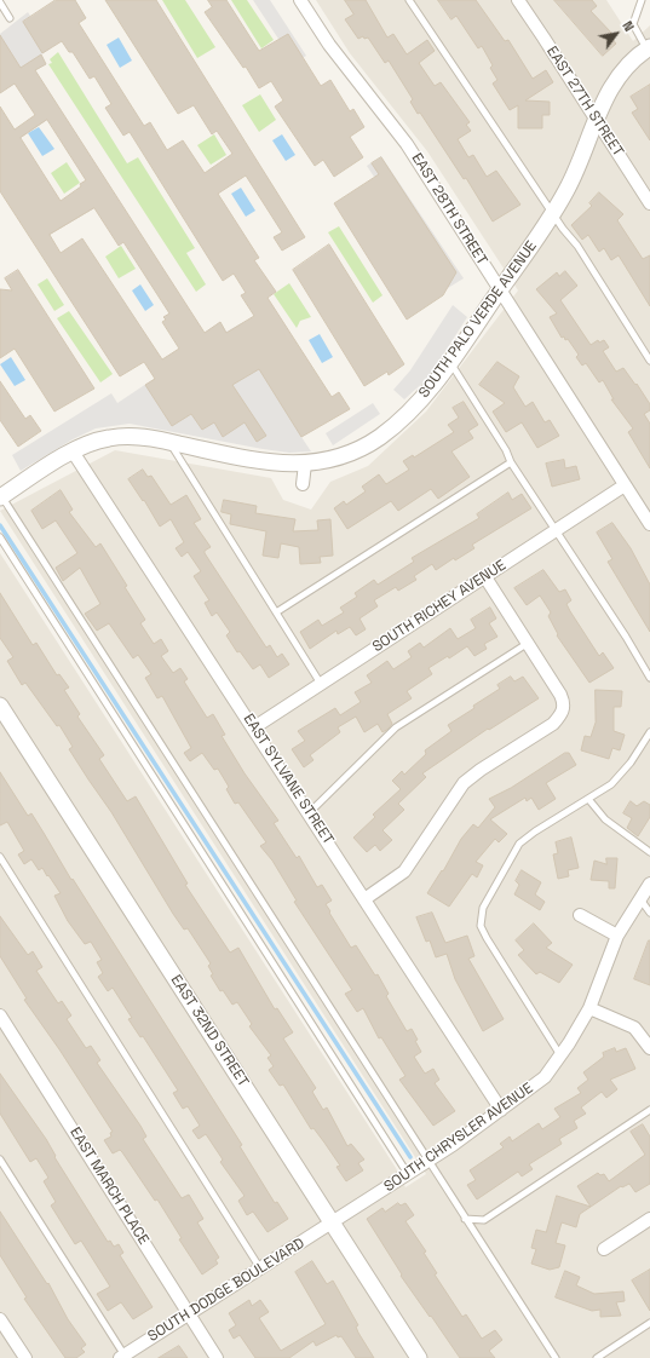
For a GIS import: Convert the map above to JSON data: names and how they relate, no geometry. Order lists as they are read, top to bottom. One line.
{"streets":{"street":["EAST 27TH STREET","EAST 28TH STREET","SOUTH PALO VERDE AVENUE","SOUTH RICHEY AVENUE","EAST SYLVANE STREET","EAST 32ND STREET","SOUTH CHRYSLER AVENUE","EAST MARCH PLACE","SOUTH DODGE BOULEVARD"]},"crossings":[["EAST 27TH STREET","SOUTH PALO VERDE AVENUE"],["EAST 28TH STREET","SOUTH PALO VERDE AVENUE"],["EAST 28TH STREET","SOUTH RICHEY AVENUE"],["SOUTH PALO VERDE AVENUE","EAST SYLVANE STREET"],["SOUTH RICHEY AVENUE","EAST SYLVANE STREET"],["EAST SYLVANE STREET","SOUTH CHRYSLER AVENUE"],["EAST 32ND STREET","SOUTH CHRYSLER AVENUE"],["EAST 32ND STREET","SOUTH DODGE BOULEVARD"],["SOUTH CHRYSLER AVENUE","SOUTH DODGE BOULEVARD"],["EAST MARCH PLACE","SOUTH DODGE BOULEVARD"]],"north":"top right"}
